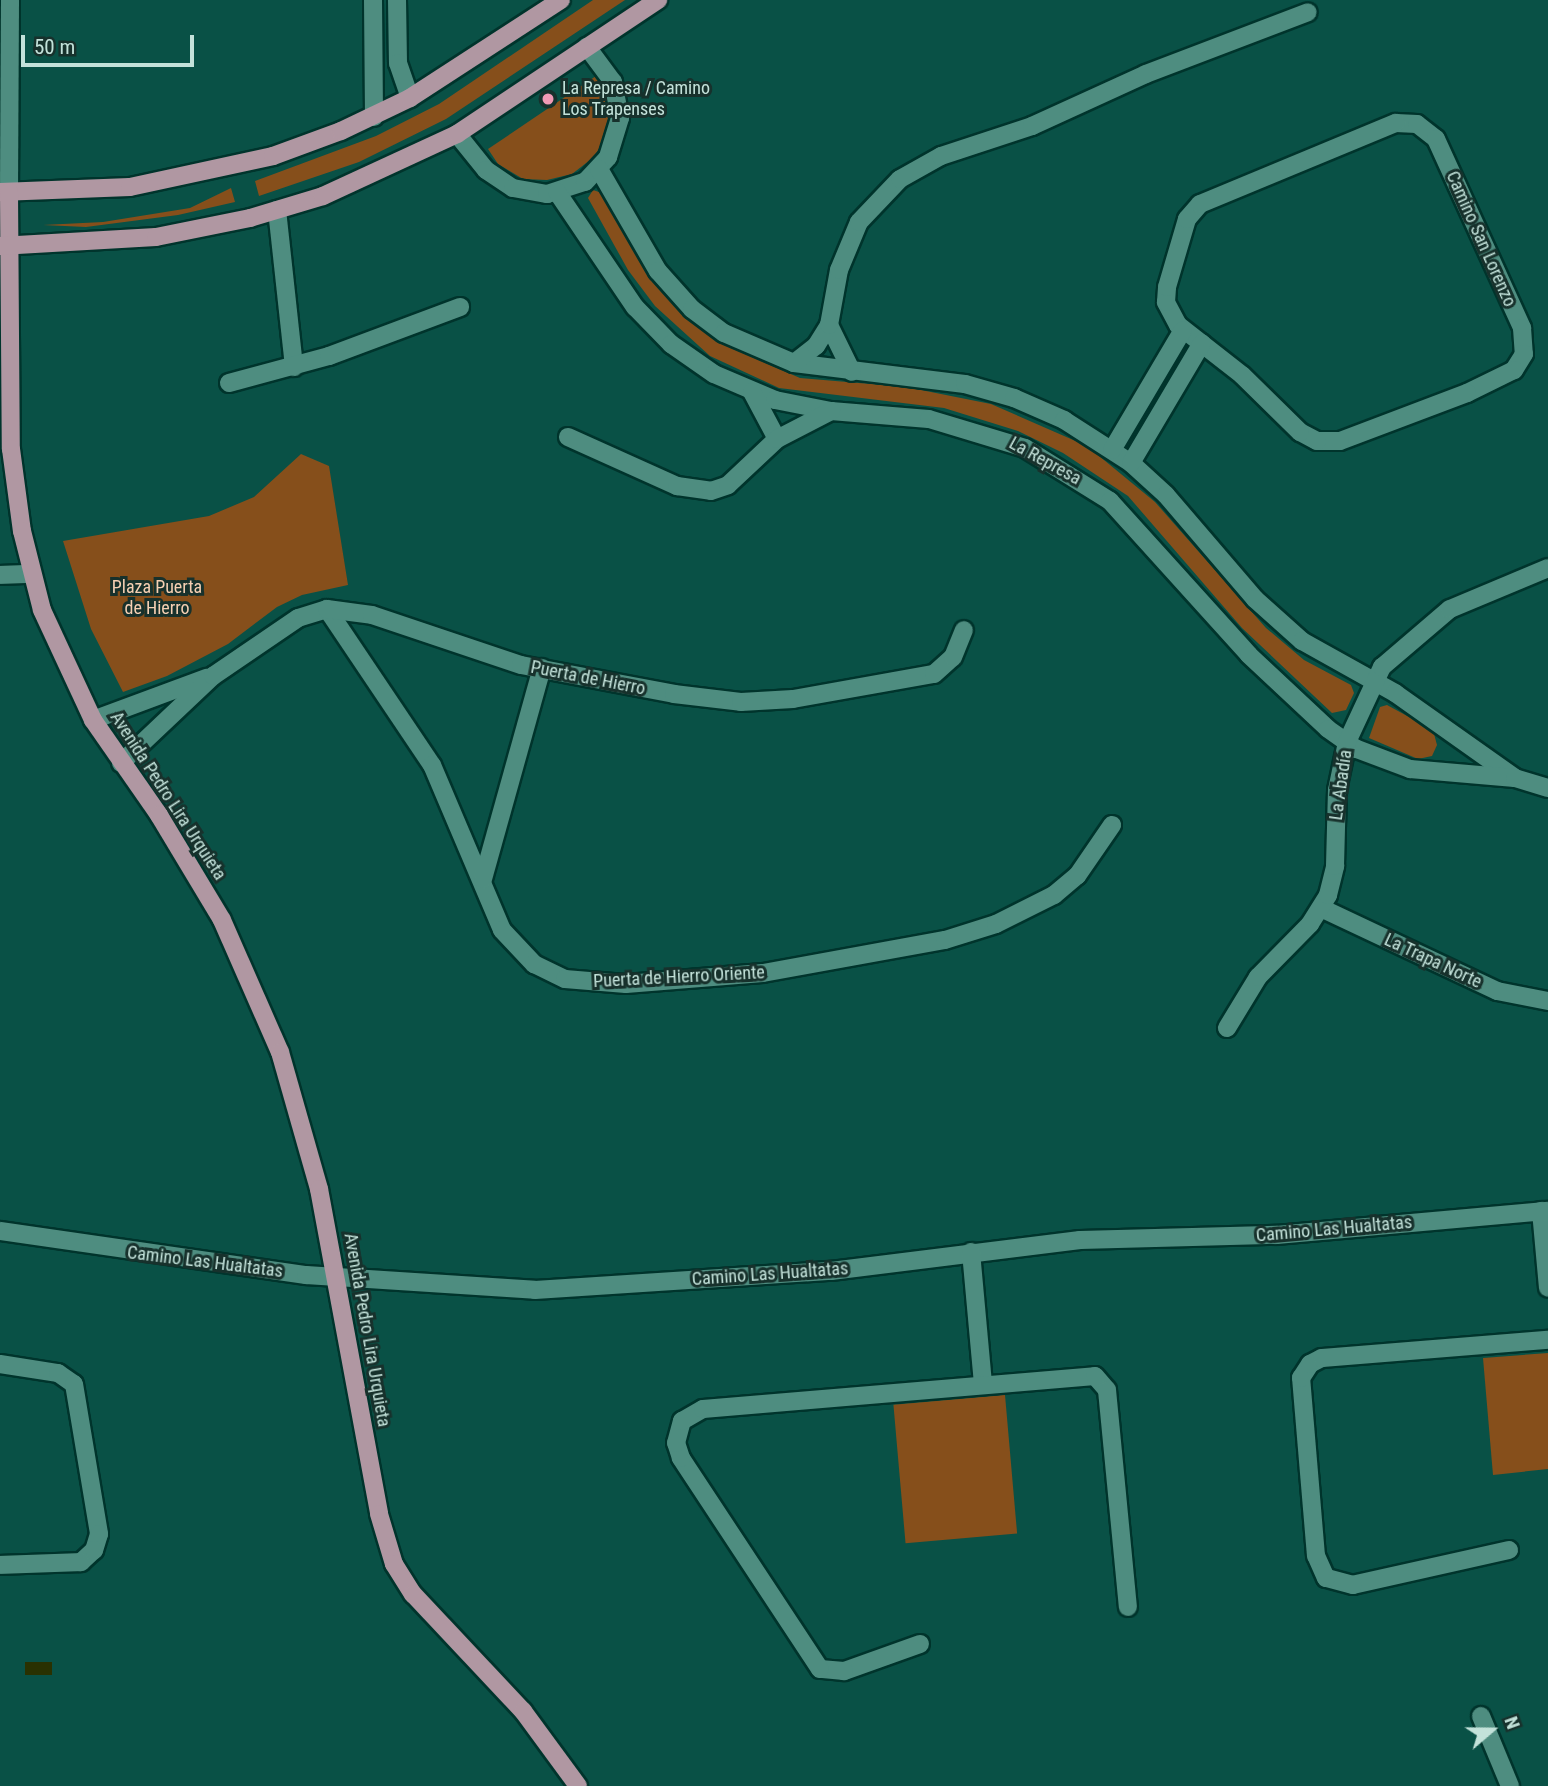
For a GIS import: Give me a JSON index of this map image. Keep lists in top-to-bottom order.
{
  "streets": {
    "main road": ["Avenida Pedro Lira Urquieta"],
    "street": [
      "Camino San Lorenzo",
      "La Represa",
      "Puerta de Hierro",
      "La Abadía",
      "La Trapa Norte",
      "Puerta de Hierro Oriente",
      "Camino Las Hualtatas"
    ]
  },
  "crossings": [
    ["La Represa", "La Abadía"],
    ["Puerta de Hierro", "Avenida Pedro Lira Urquieta"],
    ["Puerta de Hierro", "Puerta de Hierro Oriente"],
    ["La Abadía", "La Trapa Norte"],
    ["Avenida Pedro Lira Urquieta", "Camino Las Hualtatas"]
  ],
  "parks": ["Plaza Puerta de Hierro"],
  "places": ["La Represa / Camino Los Trapenses"],
  "scale_bar": "50 m",
  "north": "right"
}
